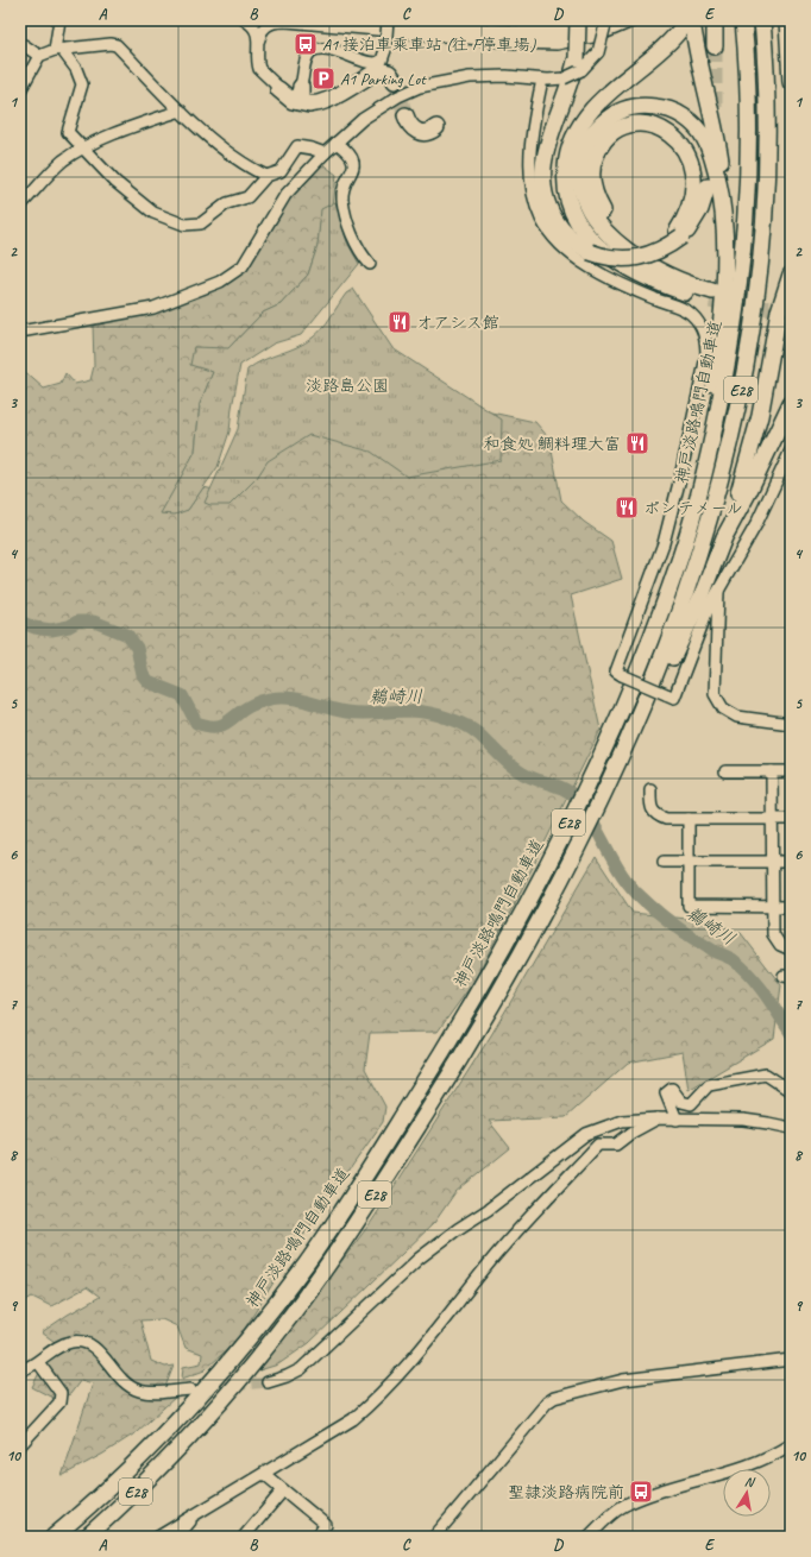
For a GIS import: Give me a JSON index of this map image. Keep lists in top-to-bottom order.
{
  "streets": {
    "highway": ["E28", "神戸淡路鳴門自動車道"]
  },
  "water": ["鵜崎川"],
  "parks": ["淡路島公園"],
  "places": {
    "bus stop": ["A1 接泊車乘車站 (往 F停車場)", "聖隷淡路病院前"],
    "parking": ["A1 Parking Lot"],
    "restaurant": ["オアシス館", "和食処 鯛料理大富", "ポンテメール"]
  },
  "north": "top",
  "grid": {
    "columns": [
      "A",
      "B",
      "C",
      "D",
      "E"
    ],
    "rows": [
      "1",
      "2",
      "3",
      "4",
      "5",
      "6",
      "7",
      "8",
      "9",
      "10"
    ]
  }
}
